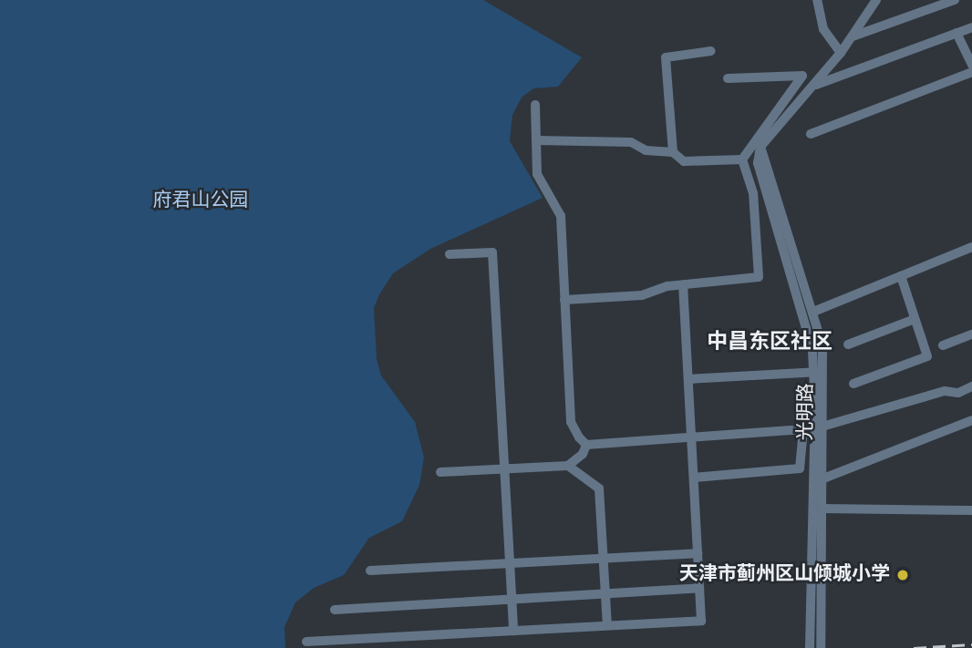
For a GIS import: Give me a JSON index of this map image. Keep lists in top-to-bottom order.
{
  "streets": {
    "street": ["光明路"]
  },
  "districts": ["中昌东区社区"],
  "parks": ["府君山公园"],
  "places": ["天津市蓟州区山倾城小学"]
}
